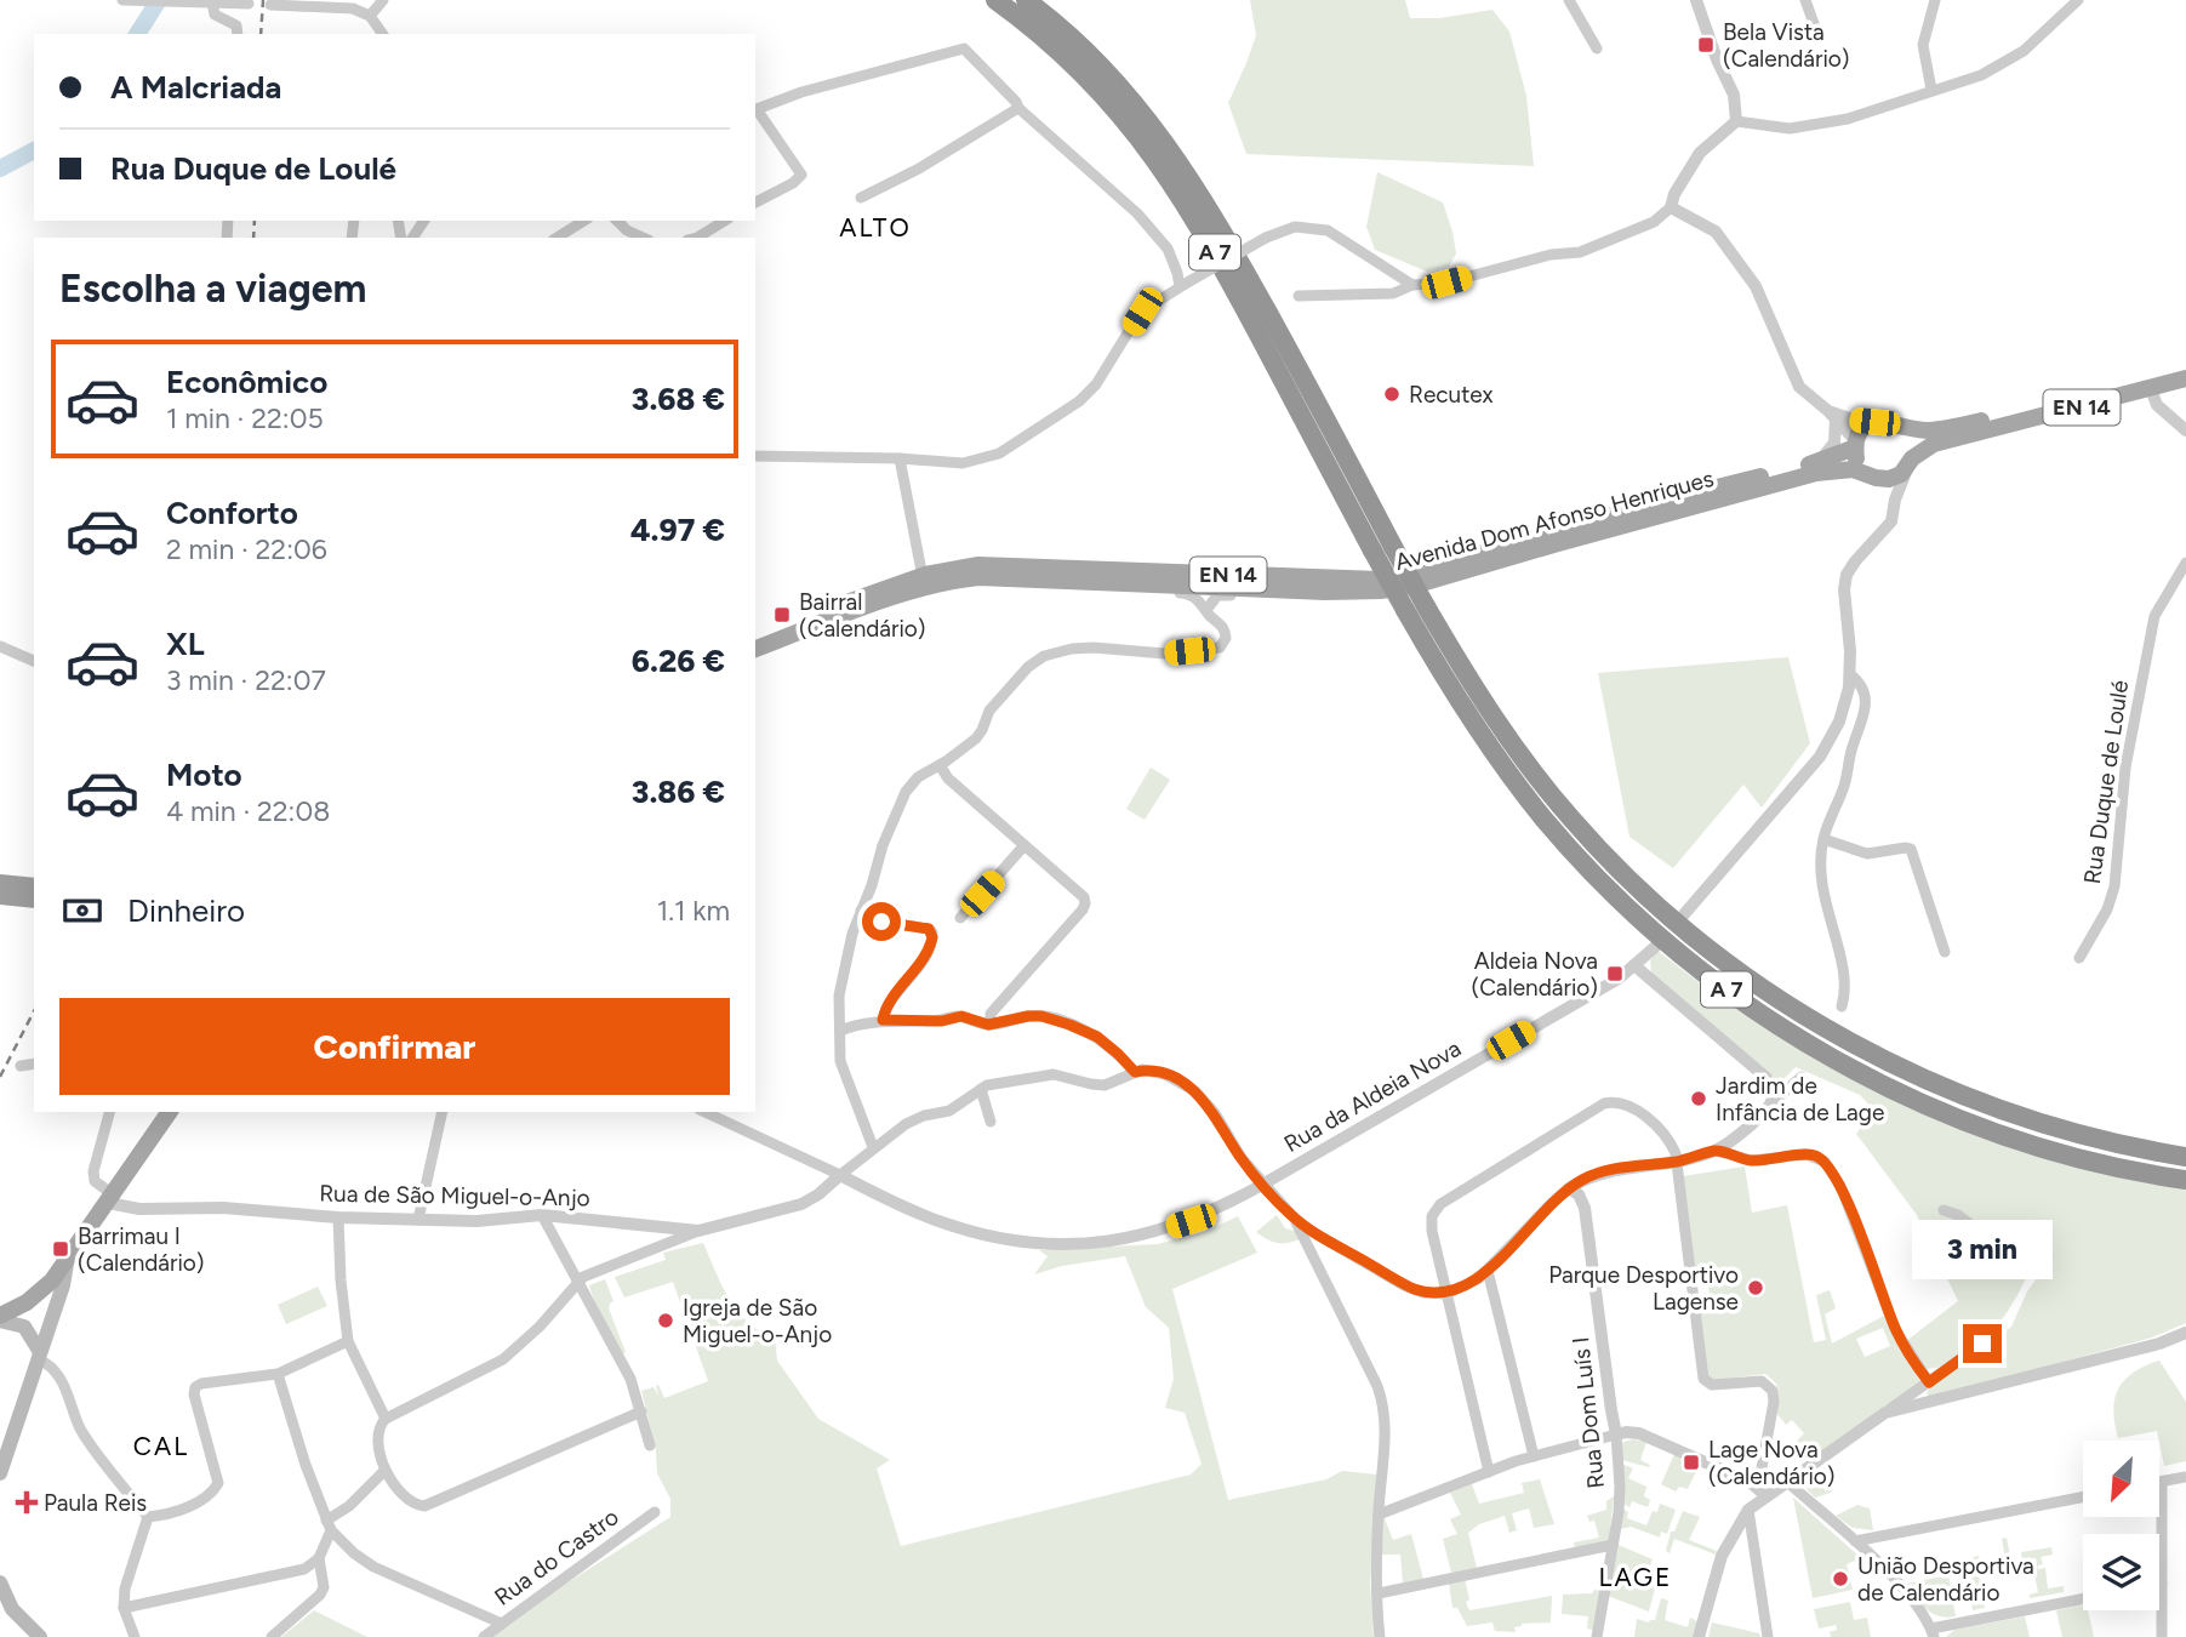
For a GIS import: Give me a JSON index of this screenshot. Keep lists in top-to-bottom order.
{
  "streets": {
    "highway": ["A 7"],
    "main road": ["EN 14", "Avenida Dom Afonso Henriques"],
    "street": [
      "Rua Duque de Loulé",
      "Rua da Aldeia Nova",
      "Rua de São Miguel-o-Anjo",
      "Rua Dom Luís I",
      "Rua do Castro"
    ]
  },
  "crossings": [
    ["EN 14", "Avenida Dom Afonso Henriques"],
    ["Rua da Aldeia Nova", "Rua de São Miguel-o-Anjo"]
  ],
  "districts": ["ALTO", "CAL", "LAGE"],
  "places": {
    "transit": [
      "Bela Vista (Calendário)",
      "Bairral (Calendário)",
      "Aldeia Nova (Calendário)",
      "Barrimau I (Calendário)",
      "Lage Nova (Calendário)"
    ],
    "other": [
      "Recutex",
      "Jardim de Infância de Lage",
      "Parque Desportivo Lagense",
      "Igreja de São Miguel-o-Anjo",
      "União Desportiva de Calendário"
    ],
    "health": ["Paula Reis"]
  },
  "north": "bottom left",
  "page": {
    "banner": ["A Malcriada", "Rua Duque de Loulé"],
    "heading": "Escolha a viagem",
    "list": [
      {
        "name": "Econômico",
        "note": "1 min · 22:05",
        "value": "3.68 €"
      },
      {
        "name": "Conforto",
        "note": "2 min · 22:06",
        "value": "4.97 €"
      },
      {
        "name": "XL",
        "note": "3 min · 22:07",
        "value": "6.26 €"
      },
      {
        "name": "Moto",
        "note": "4 min · 22:08",
        "value": "3.86 €"
      }
    ],
    "pay": ["Dinheiro", "1.1 km"],
    "buttons": "Confirmar",
    "bubble": "3 min"
  }
}
